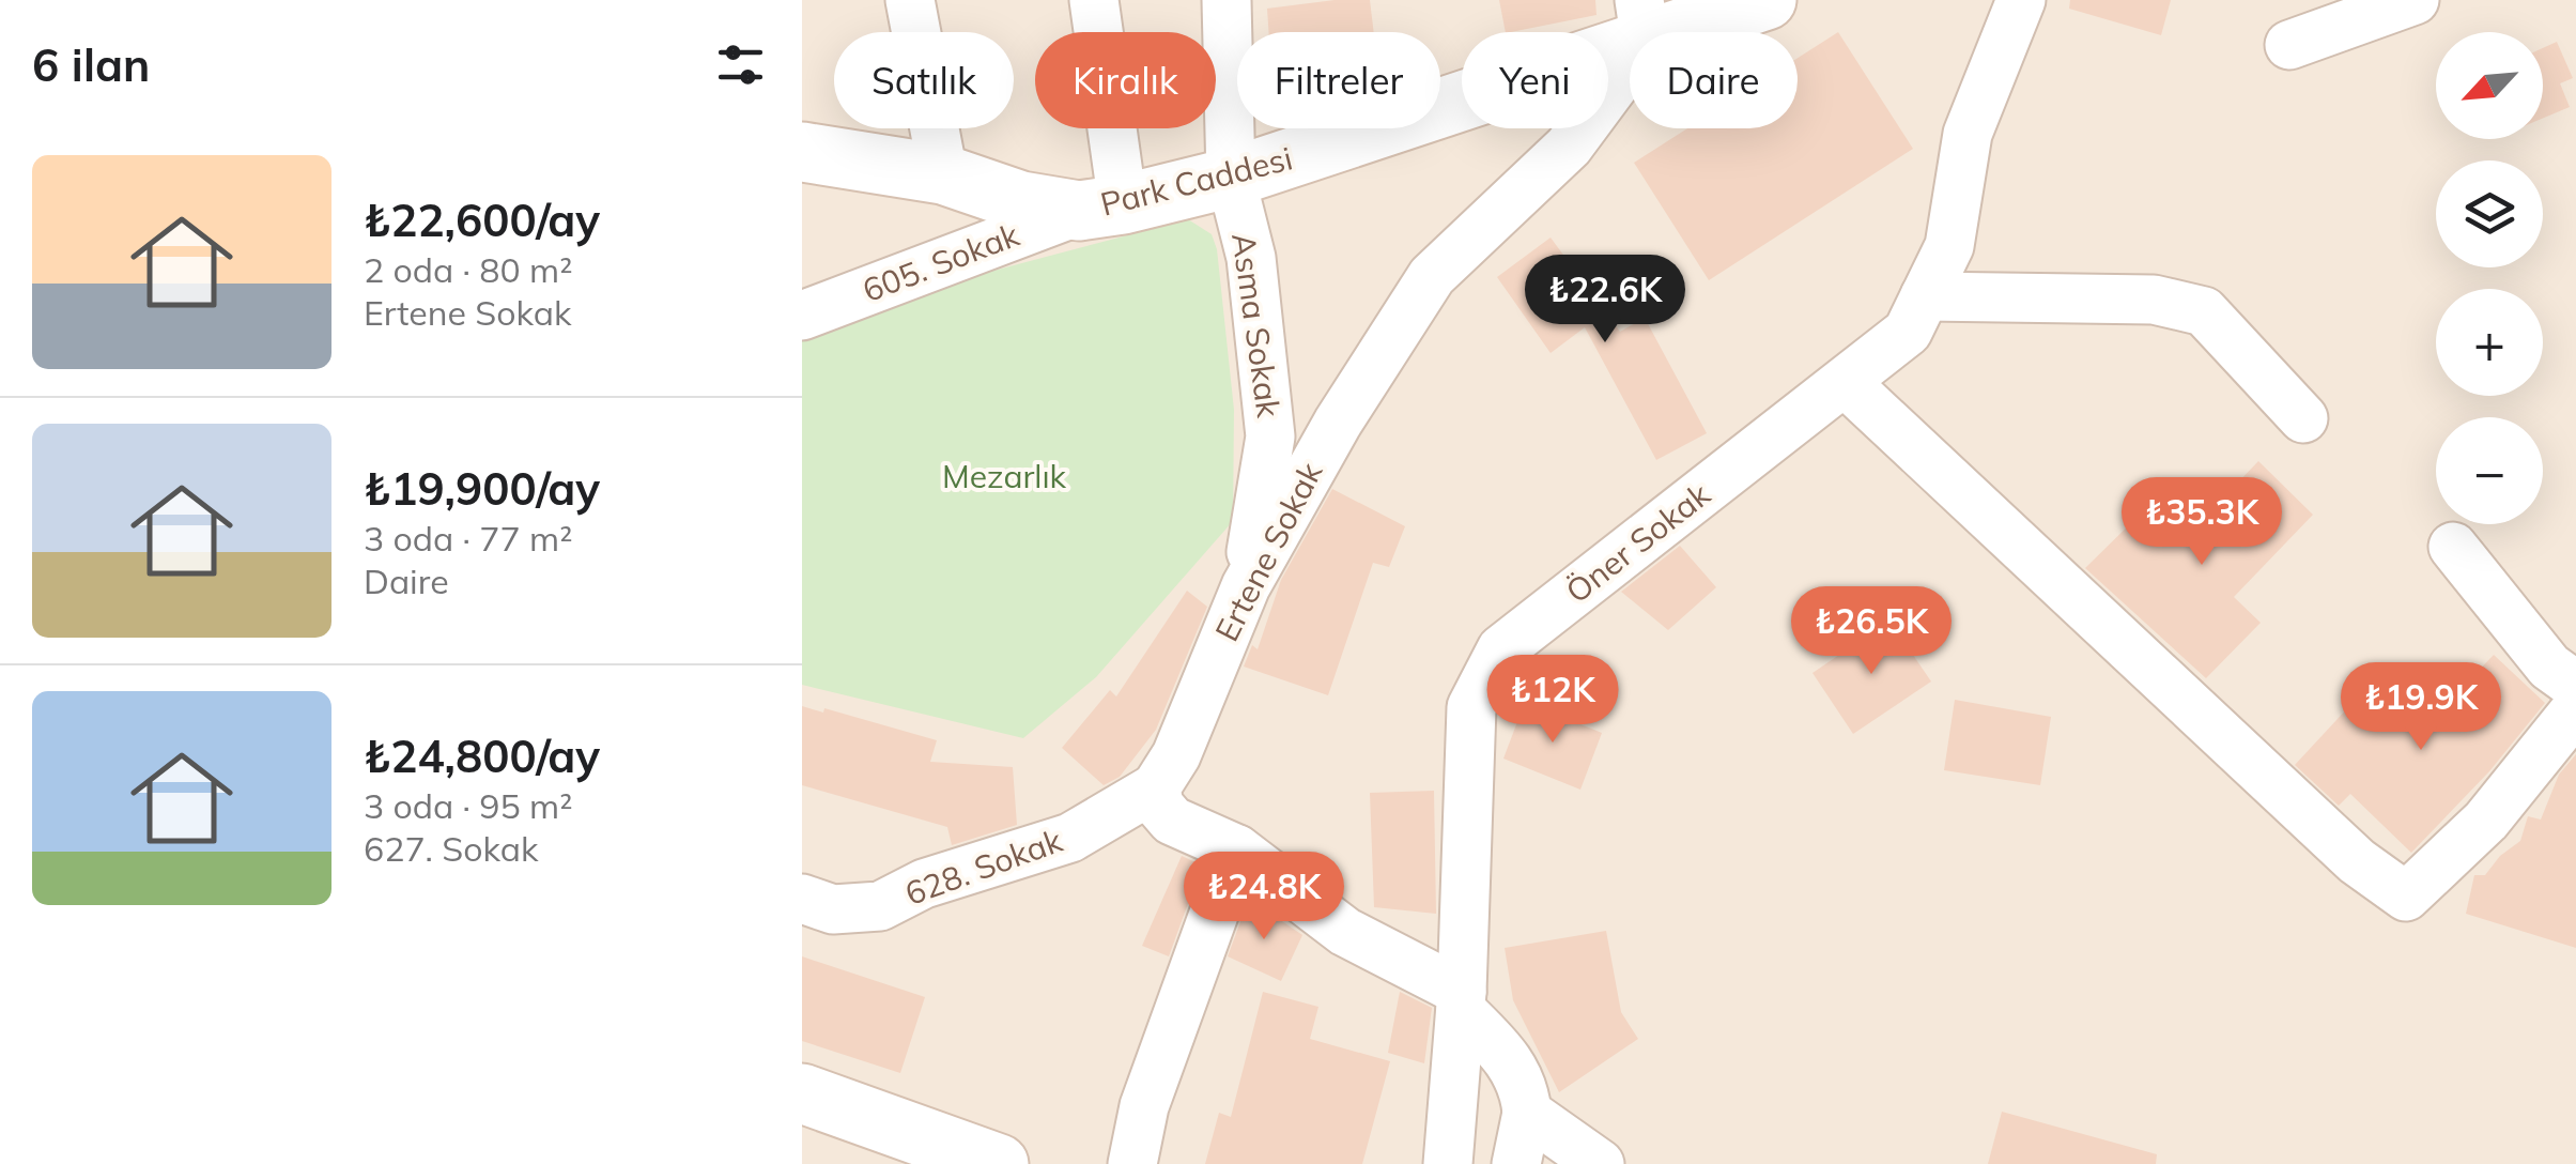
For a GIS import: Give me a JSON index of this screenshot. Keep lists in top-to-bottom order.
{
  "streets": {
    "street": [
      "Park Caddesi",
      "605. Sokak",
      "Asma Sokak",
      "Öner Sokak",
      "Ertene Sokak",
      "628. Sokak"
    ]
  },
  "crossings": [
    ["Park Caddesi", "605. Sokak"],
    ["Park Caddesi", "Asma Sokak"],
    ["Park Caddesi", "Ertene Sokak"],
    ["Asma Sokak", "Ertene Sokak"],
    ["Ertene Sokak", "628. Sokak"]
  ],
  "parks": ["Mezarlık"],
  "north": "bottom left",
  "page": {
    "heading": "6 ilan",
    "map_buttons": ["+", "−"],
    "chip": [
      "Satılık",
      "Kiralık",
      "Filtreler",
      "Yeni",
      "Daire"
    ],
    "list": [
      {
        "name": "₺22,600/ay",
        "note": "2 oda · 80 m² · Ertene Sokak"
      },
      {
        "name": "₺19,900/ay",
        "note": "3 oda · 77 m² · Daire"
      },
      {
        "name": "₺24,800/ay",
        "note": "3 oda · 95 m² · 627. Sokak"
      }
    ],
    "price": [
      "₺22.6K",
      "₺35.3K",
      "₺26.5K",
      "₺12K",
      "₺19.9K",
      "₺24.8K"
    ]
  }
}
